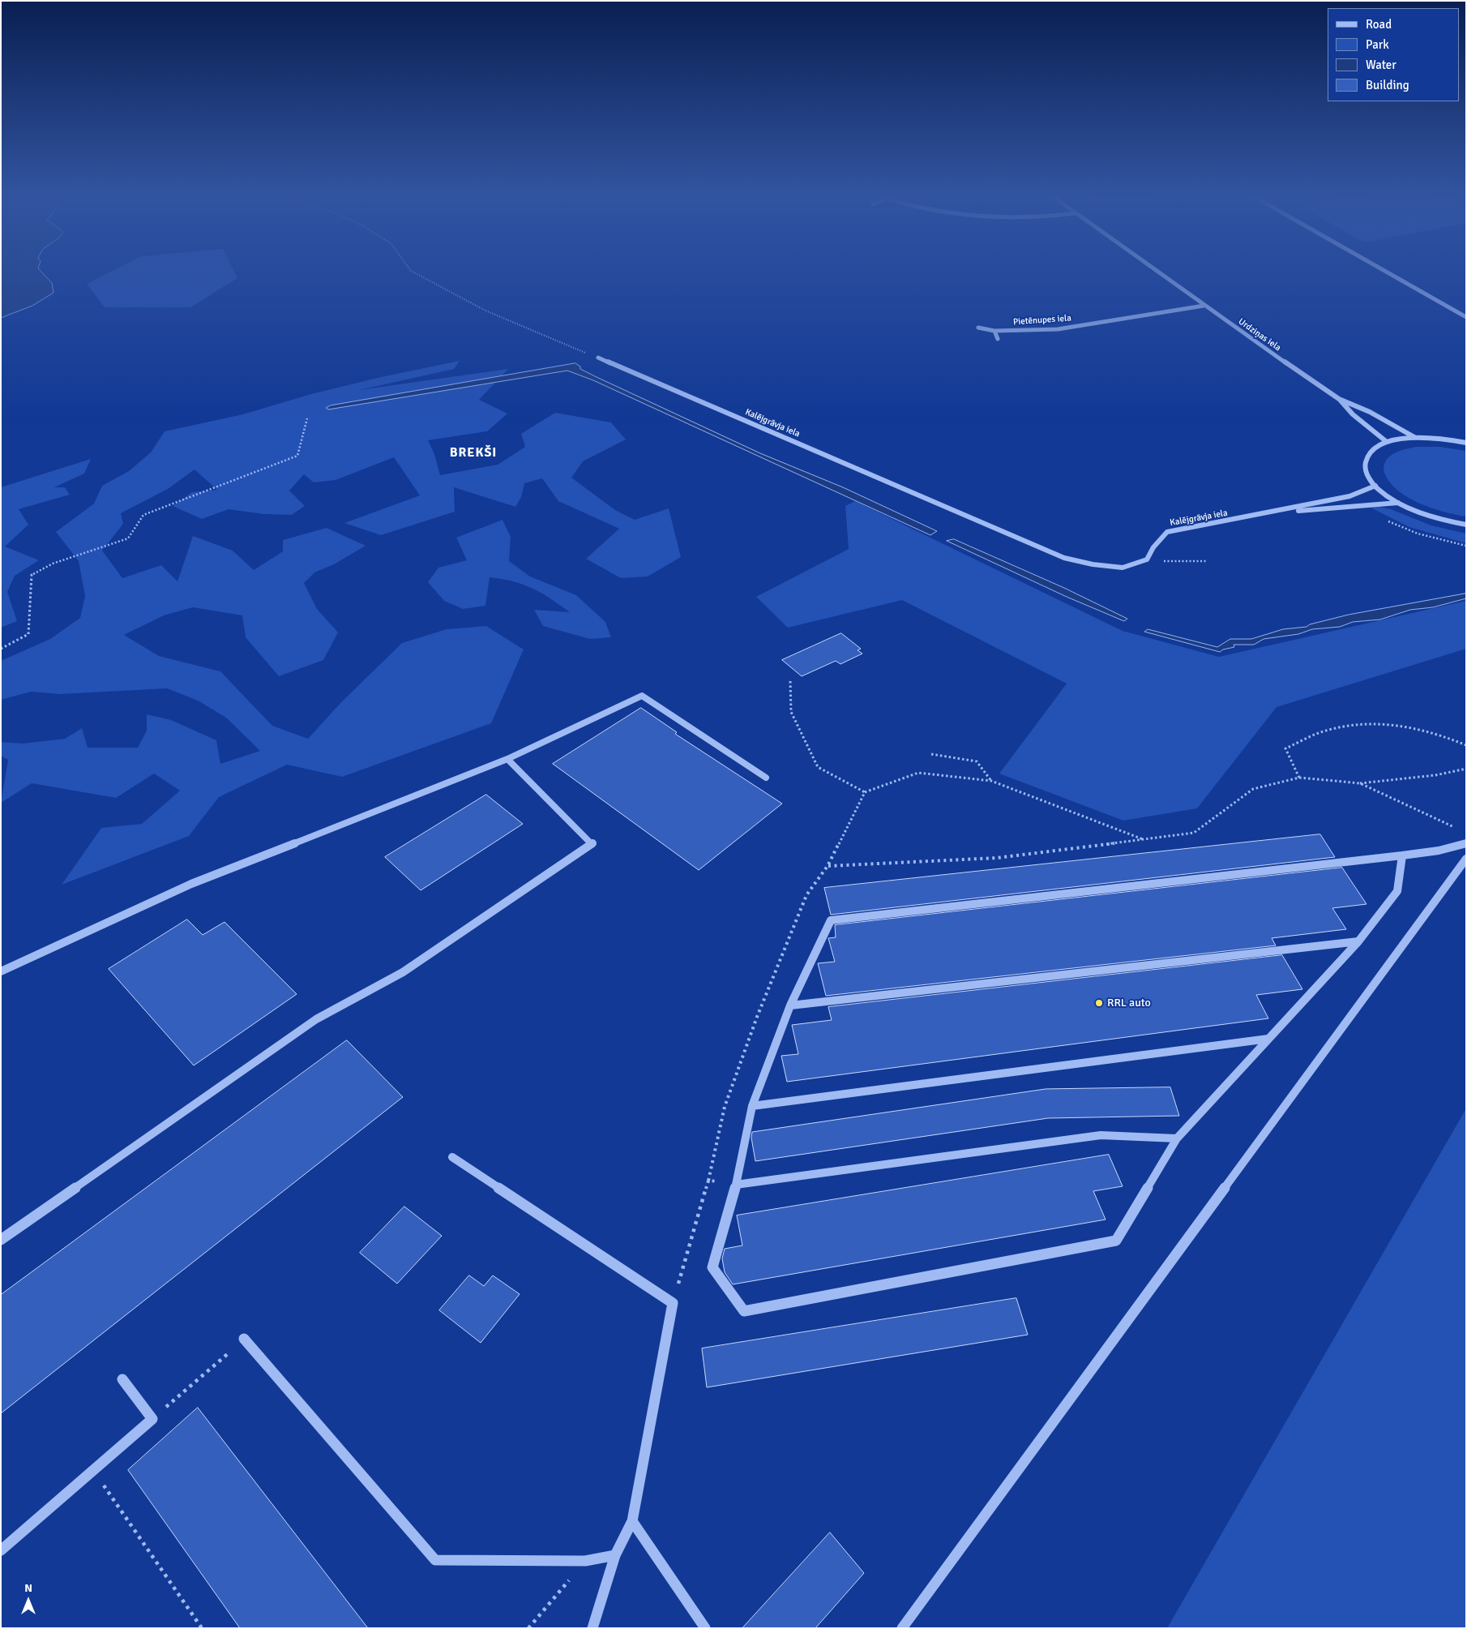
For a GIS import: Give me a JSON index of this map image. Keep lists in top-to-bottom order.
{
  "streets": {
    "street": ["Pietēnupes iela", "Urdziņas iela", "Kalējgrāvja iela"]
  },
  "crossings": [
    ["Pietēnupes iela", "Urdziņas iela"]
  ],
  "districts": ["BREKŠI"],
  "places": ["RRL auto"],
  "legend": [
    "Road",
    "Park",
    "Water",
    "Building"
  ],
  "north": "top"
}
